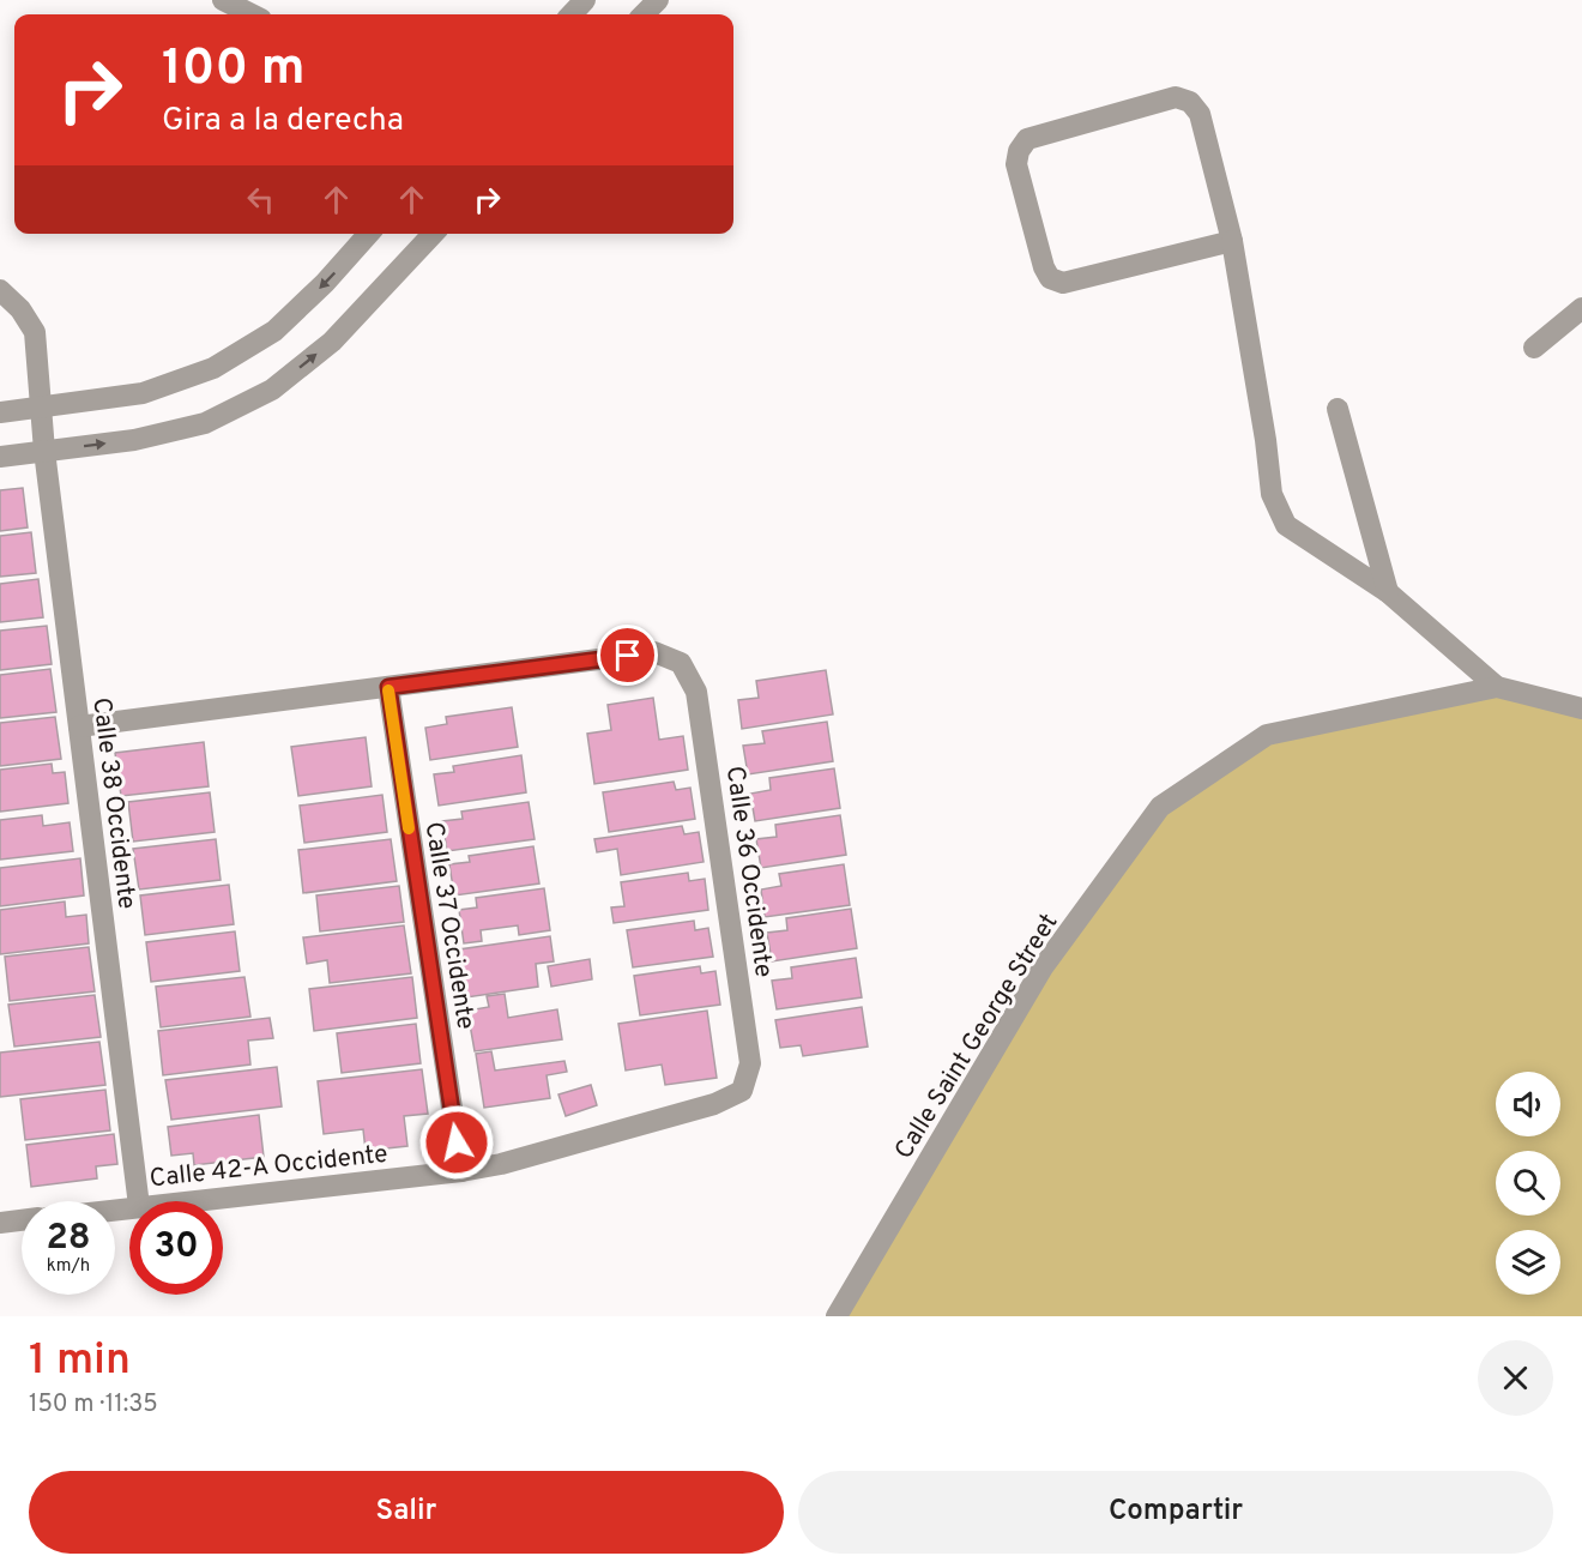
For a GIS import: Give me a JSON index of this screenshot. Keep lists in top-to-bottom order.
{
  "streets": {
    "street": [
      "Calle 38 Occidente",
      "Calle 36 Occidente",
      "Calle 37 Occidente",
      "Calle Saint George Street",
      "Calle 42-A Occidente"
    ]
  },
  "crossings": [
    ["Calle 36 Occidente", "Calle 37 Occidente"],
    ["Calle 36 Occidente", "Calle 42-A Occidente"],
    ["Calle 37 Occidente", "Calle 42-A Occidente"]
  ],
  "page": {
    "turn": ["100 m", "Gira a la derecha"],
    "speed": "28 km/h",
    "limit": "30",
    "heading": ["1 min", "150 m · 11:35"],
    "buttons": ["Salir", "Compartir"]
  }
}
